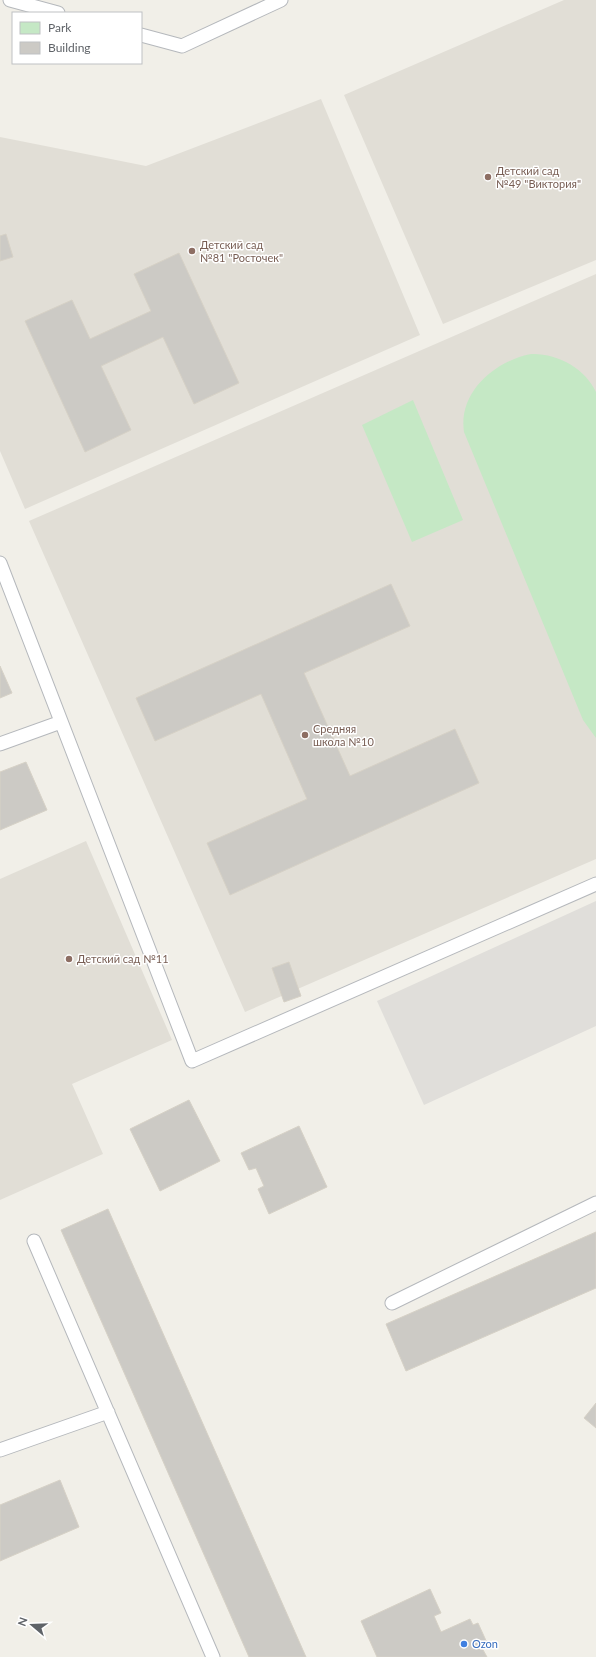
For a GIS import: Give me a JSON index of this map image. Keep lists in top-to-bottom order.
{
  "places": [
    "Детский сад №49 \"Виктория\"",
    "Детский сад №81 \"Росточек\"",
    "Средняя школа №10",
    "Детский сад №11",
    "Ozon"
  ],
  "legend": ["Park", "Building"],
  "north": "left"
}
